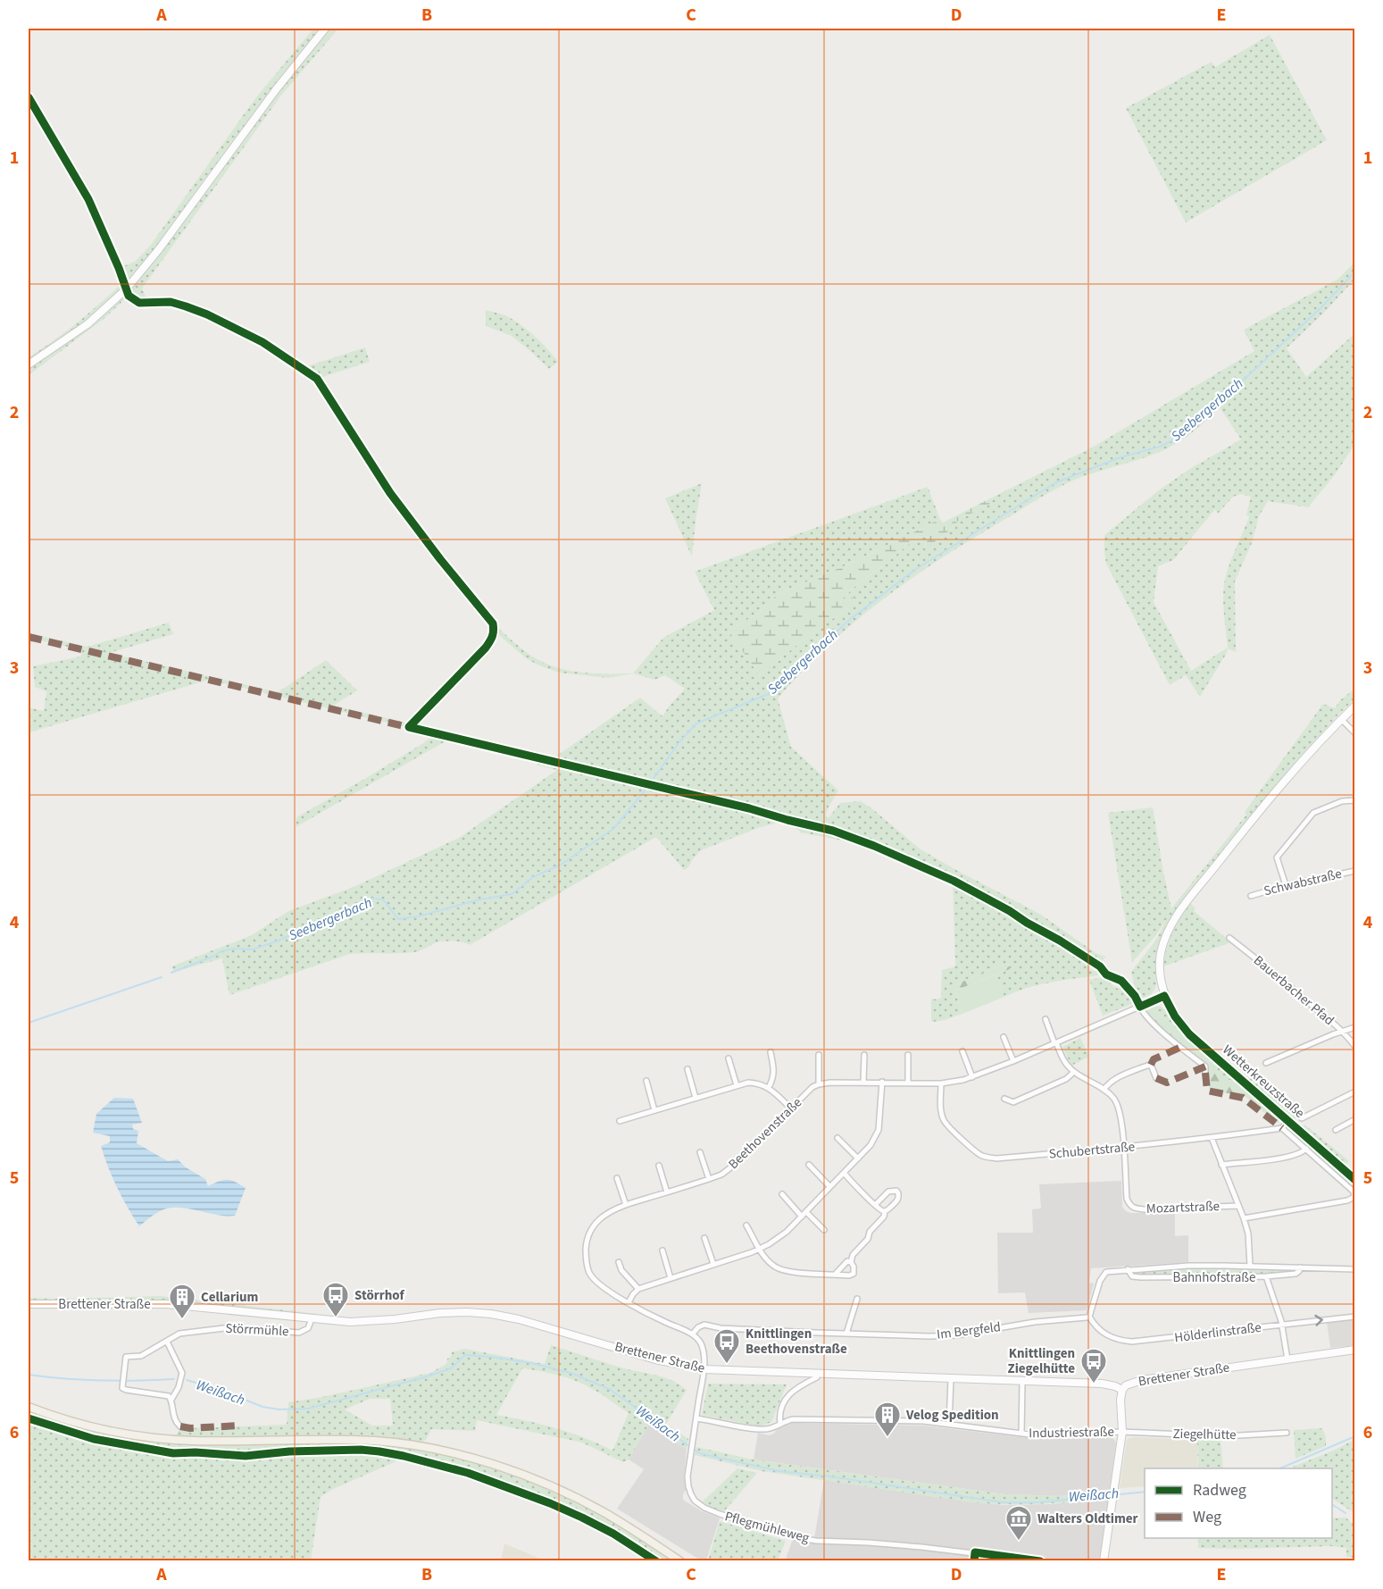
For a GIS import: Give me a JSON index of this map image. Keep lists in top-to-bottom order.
{
  "streets": {
    "street": [
      "Schwabstraße",
      "Bauerbacher Pfad",
      "Wetterkreuzstraße",
      "Beethovenstraße",
      "Schubertstraße",
      "Mozartstraße",
      "Bahnhofstraße",
      "Brettener Straße",
      "Störrmühle",
      "Im Bergfeld",
      "Hölderlinstraße",
      "Industriestraße",
      "Ziegelhütte",
      "Pflegmühleweg"
    ]
  },
  "crossings": [
    ["Beethovenstraße", "Im Bergfeld"],
    ["Schubertstraße", "Mozartstraße"],
    ["Bahnhofstraße", "Im Bergfeld"],
    ["Bahnhofstraße", "Hölderlinstraße"],
    ["Brettener Straße", "Störrmühle"],
    ["Brettener Straße", "Industriestraße"],
    ["Brettener Straße", "Pflegmühleweg"],
    ["Im Bergfeld", "Hölderlinstraße"],
    ["Industriestraße", "Ziegelhütte"],
    ["Industriestraße", "Pflegmühleweg"]
  ],
  "water": ["Seebergerbach", "Weißach"],
  "places": {
    "bus stop": ["Störrhof", "Knittlingen Beethovenstraße", "Knittlingen Ziegelhütte"],
    "building": ["Cellarium", "Velog Spedition"],
    "museum": ["Walters Oldtimer"]
  },
  "legend": ["Radweg", "Weg"],
  "grid": {
    "columns": [
      "A",
      "B",
      "C",
      "D",
      "E"
    ],
    "rows": [
      "1",
      "2",
      "3",
      "4",
      "5",
      "6"
    ]
  }
}
